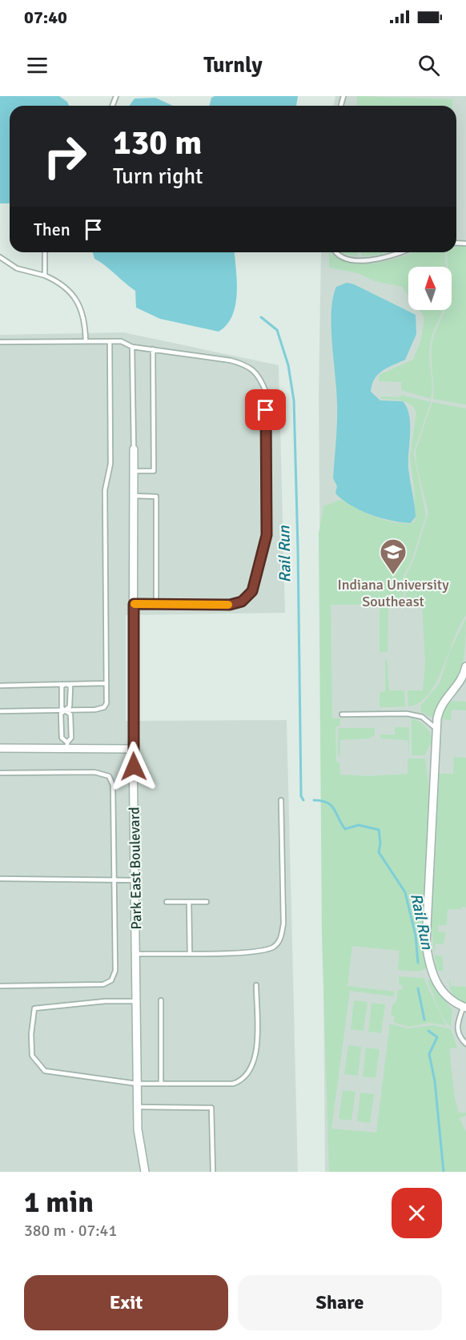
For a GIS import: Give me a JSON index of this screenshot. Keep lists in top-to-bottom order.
{
  "streets": {
    "street": ["Park East Boulevard"]
  },
  "water": ["Rail Run"],
  "places": {
    "school or university": ["Indiana University Southeast"]
  },
  "north": "top",
  "page": {
    "status": "07:40",
    "header": "Turnly",
    "turn": ["130 m", "Turn right"],
    "then": "Then",
    "heading": ["1 min", "380 m · 07:41"],
    "buttons": ["Exit", "Share"]
  }
}
